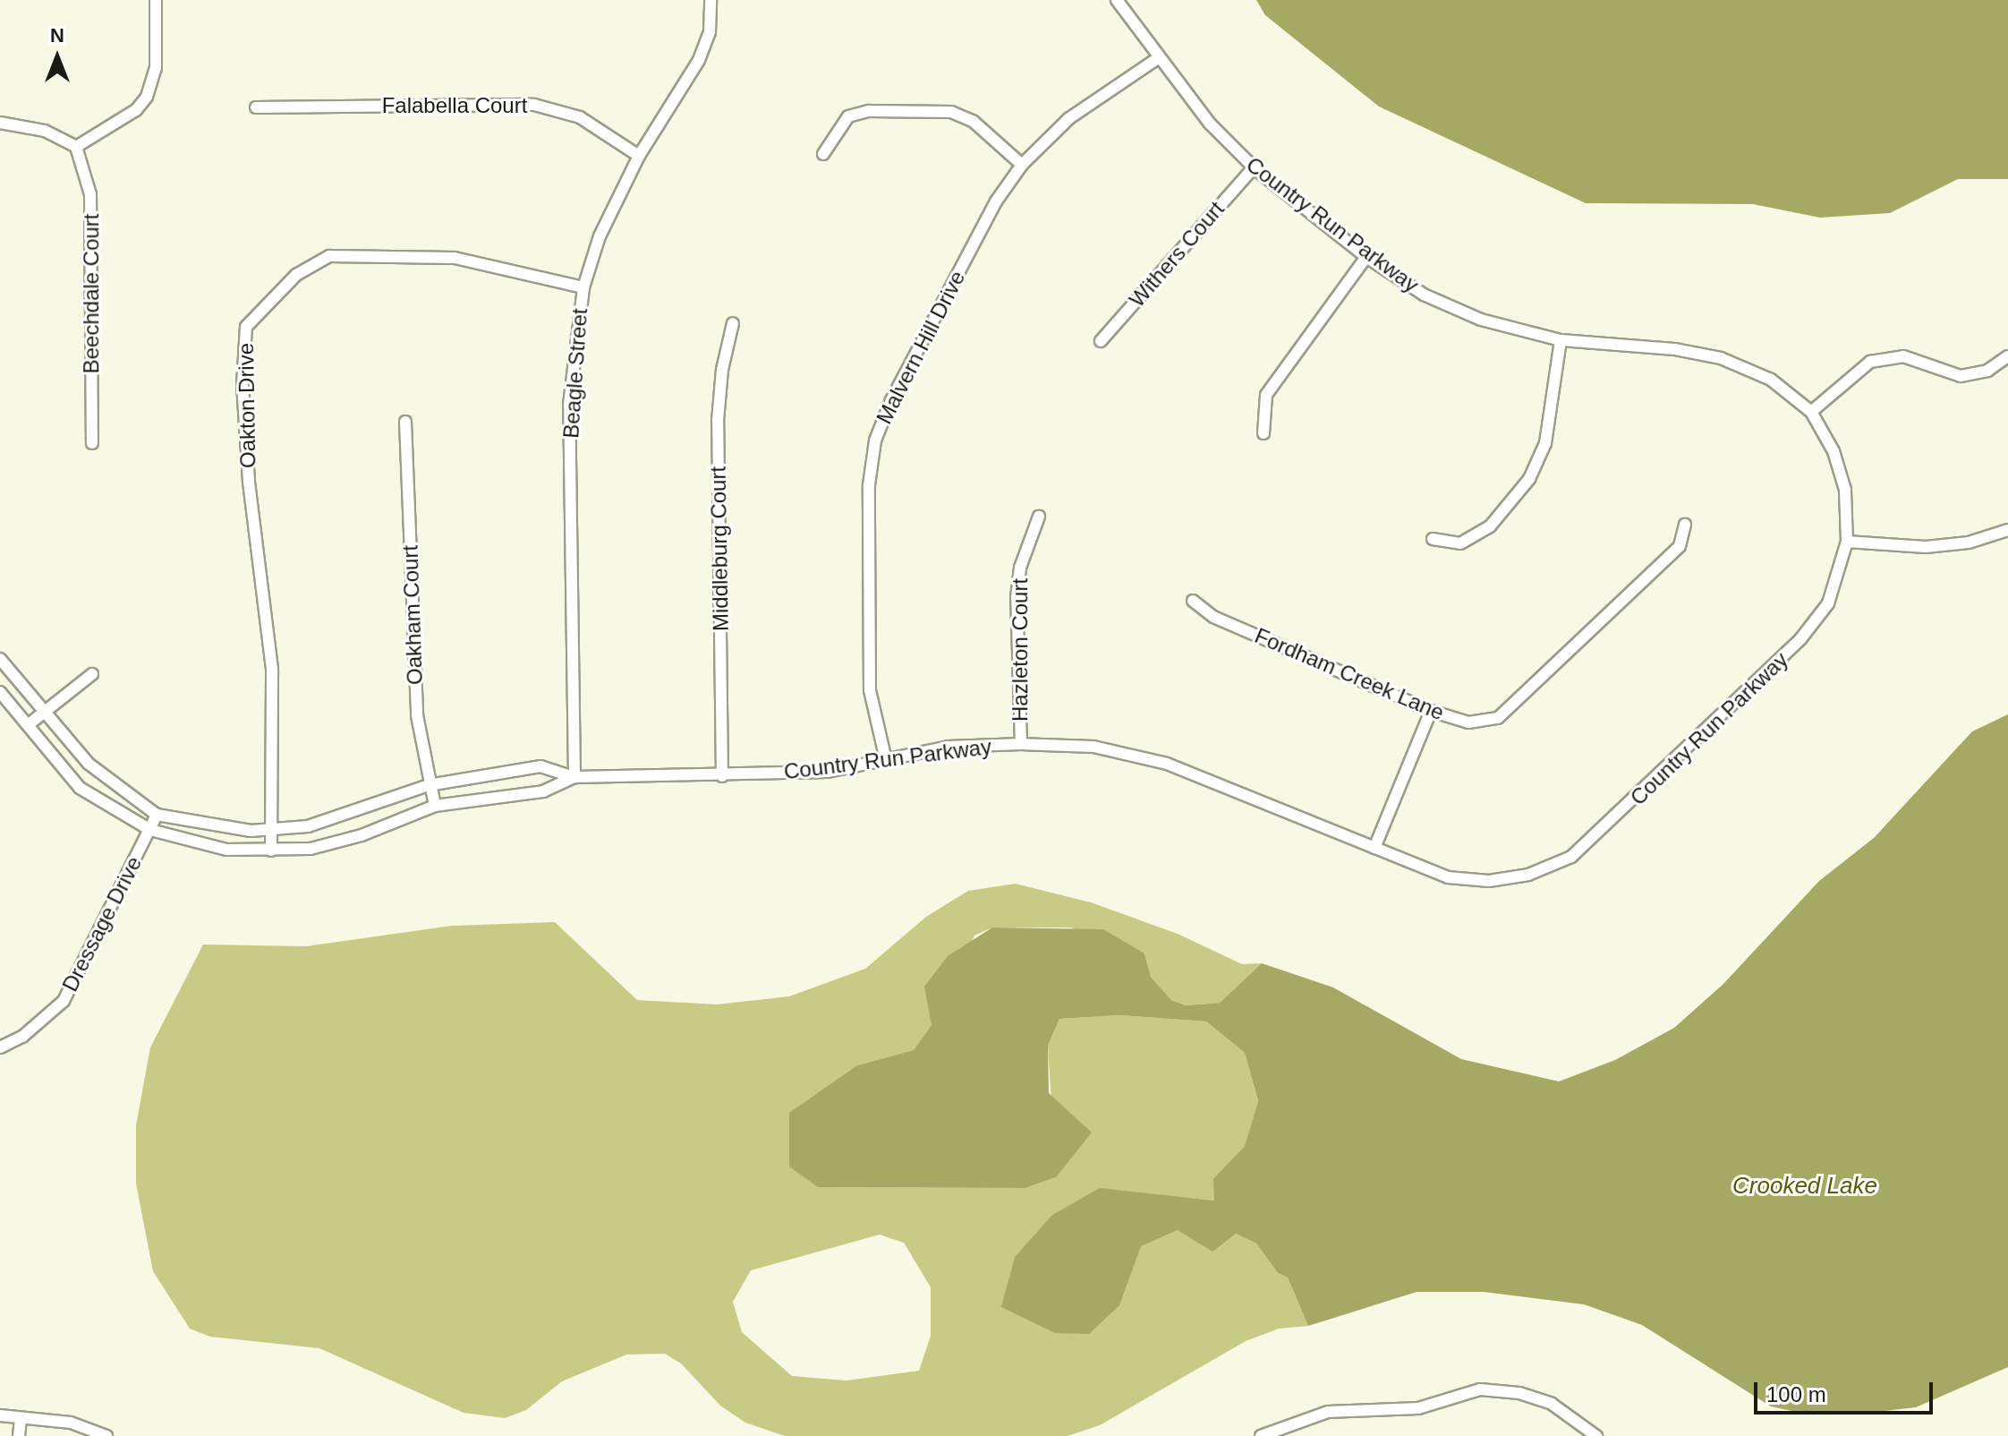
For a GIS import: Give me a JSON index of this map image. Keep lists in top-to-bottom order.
{
  "streets": {
    "street": [
      "Falabella Court",
      "Country Run Parkway",
      "Withers Court",
      "Beechdale Court",
      "Malvern Hill Drive",
      "Beagle Street",
      "Oakton Drive",
      "Middleburg Court",
      "Oakham Court",
      "Hazleton Court",
      "Fordham Creek Lane",
      "Dressage Drive"
    ]
  },
  "crossings": [
    ["Falabella Court", "Beagle Street"],
    ["Country Run Parkway", "Withers Court"],
    ["Country Run Parkway", "Malvern Hill Drive"],
    ["Country Run Parkway", "Beagle Street"],
    ["Country Run Parkway", "Oakton Drive"],
    ["Country Run Parkway", "Middleburg Court"],
    ["Country Run Parkway", "Oakham Court"],
    ["Country Run Parkway", "Hazleton Court"],
    ["Country Run Parkway", "Dressage Drive"],
    ["Beagle Street", "Oakton Drive"]
  ],
  "water": ["Crooked Lake"],
  "scale_bar": "100 m",
  "north": "top"
}
